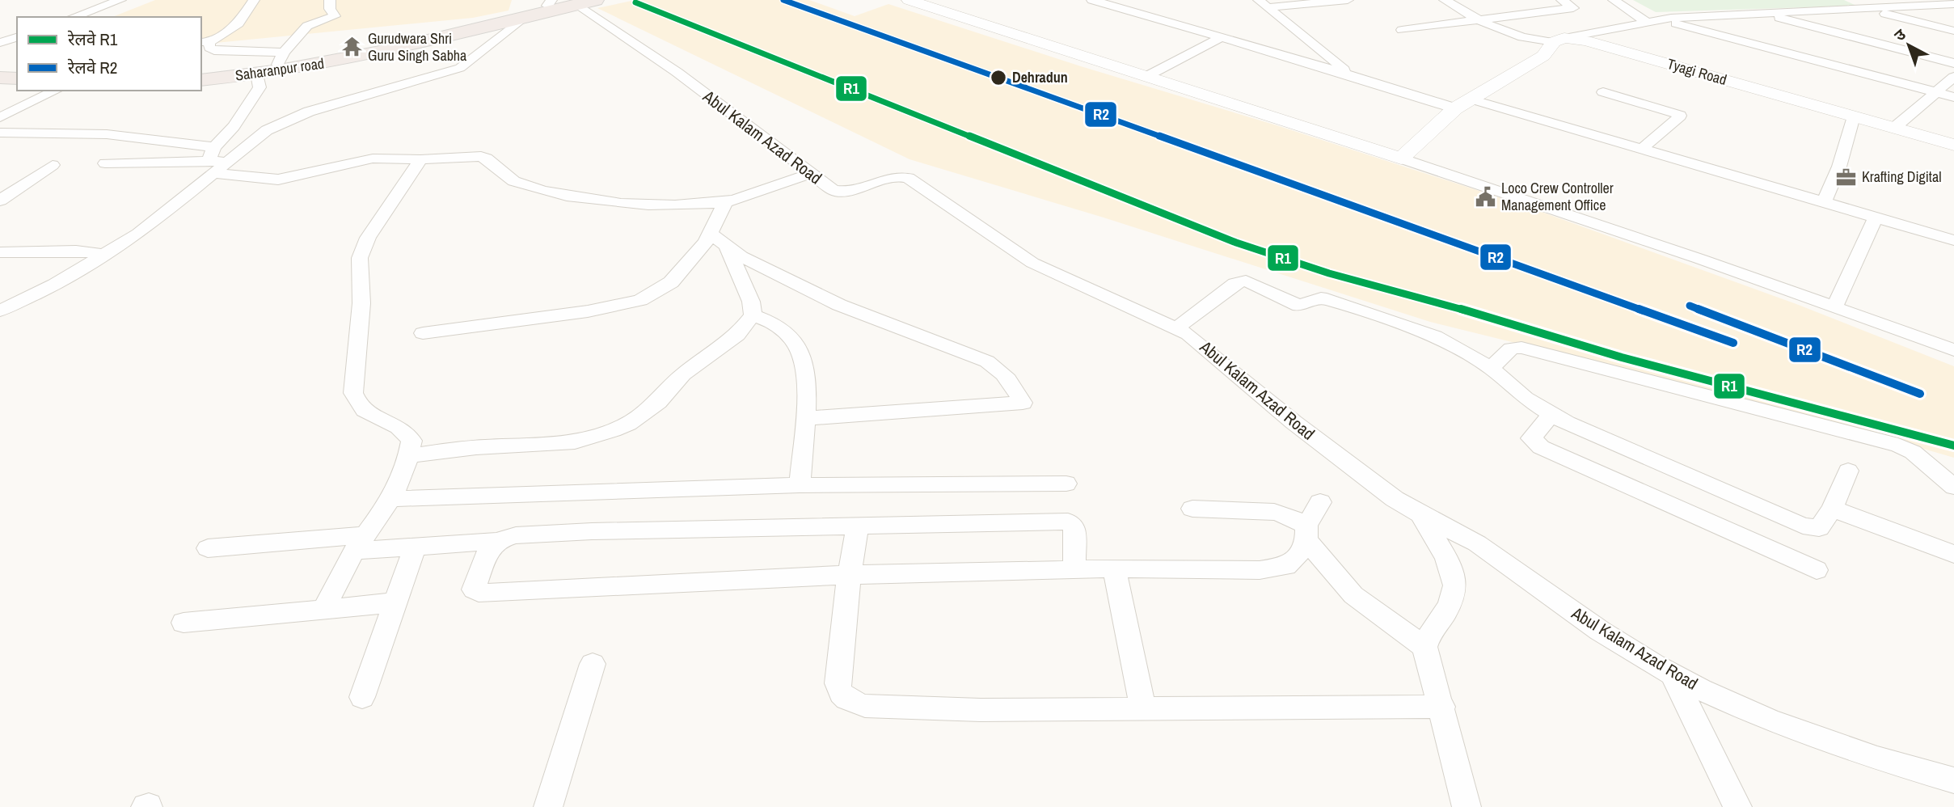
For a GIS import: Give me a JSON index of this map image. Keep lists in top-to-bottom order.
{
  "streets": {
    "main road": ["Saharanpur road"],
    "street": ["Tyagi Road", "Abul Kalam Azad Road"]
  },
  "places": {
    "temple": ["Gurudwara Shri Guru Singh Sabha"],
    "other": ["Dehradun"],
    "office": ["Krafting Digital"],
    "public building": ["Loco Crew Controller Management Office"]
  },
  "lines": ["rail line R2", "rail line R1"],
  "legend": ["रेलवे R1", "रेलवे R2"],
  "north": "top left"
}
